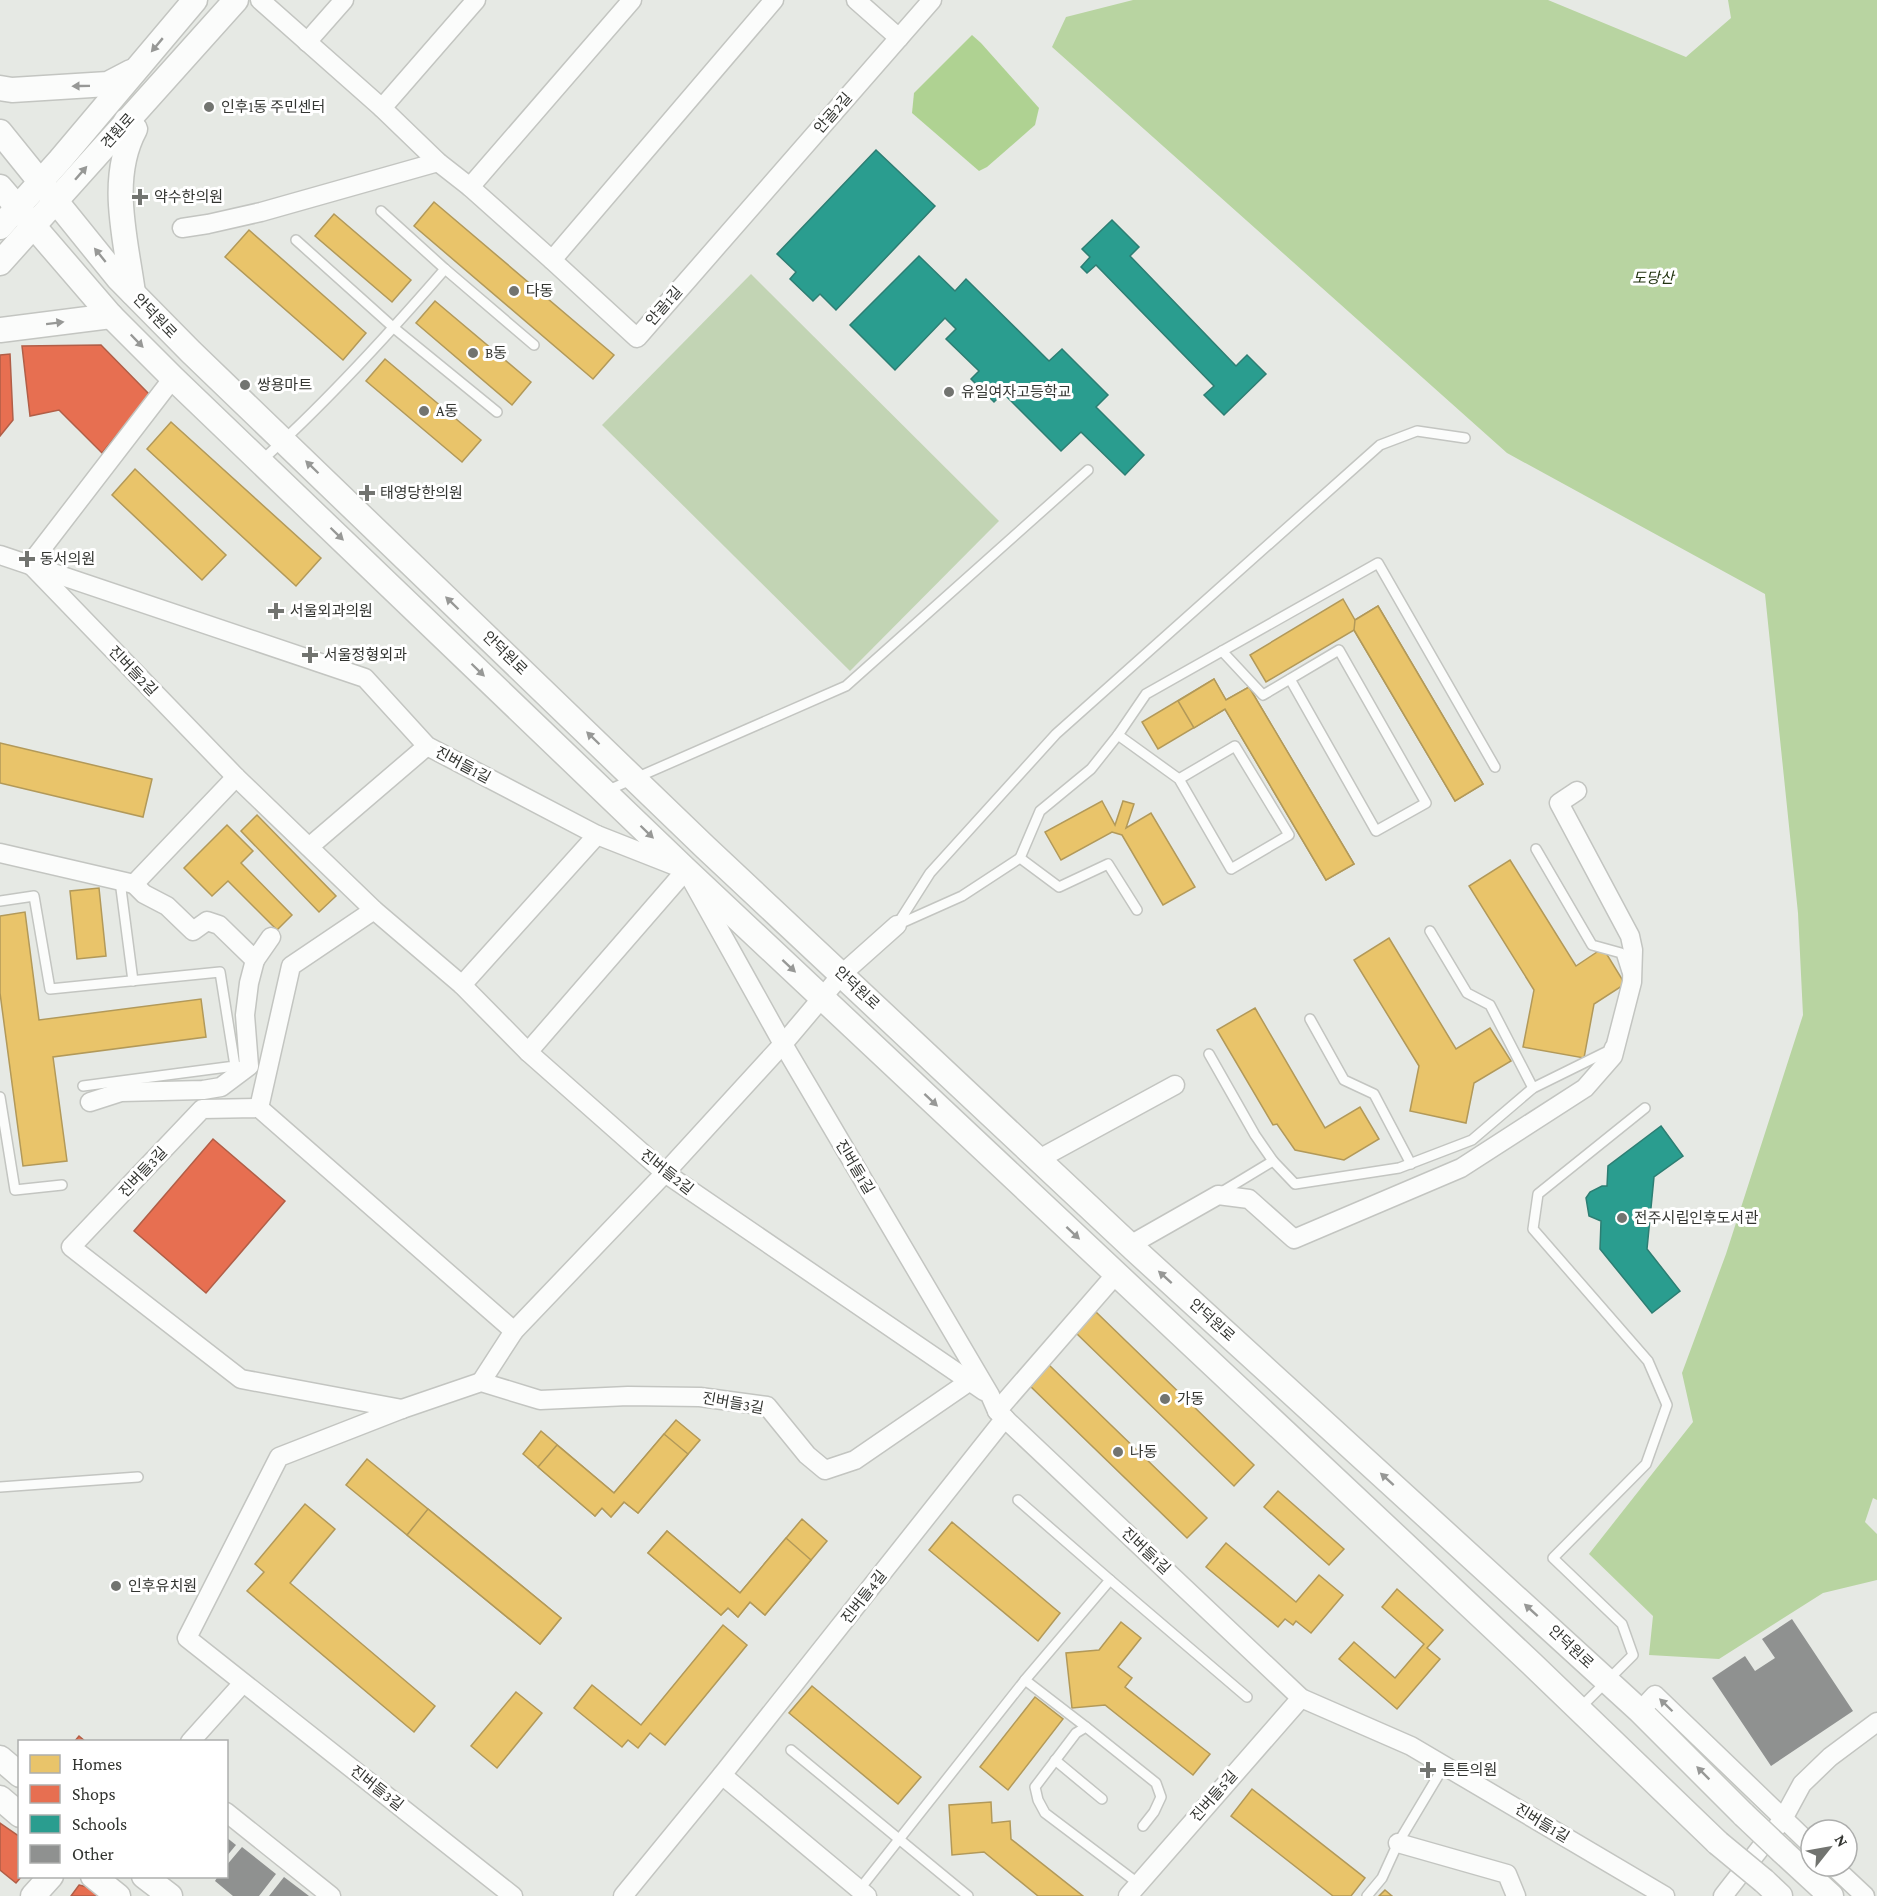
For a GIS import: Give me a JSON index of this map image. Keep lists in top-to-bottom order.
{
  "streets": {
    "street": [
      "안골2길",
      "견훤로",
      "안골1길",
      "안덕원로",
      "진버들2길",
      "진버들1길",
      "진버들3길",
      "진버들4길",
      "진버들5길"
    ]
  },
  "crossings": [
    ["안골2길", "안골1길"],
    ["견훤로", "안덕원로"],
    ["안덕원로", "진버들1길"],
    ["안덕원로", "진버들4길"],
    ["진버들2길", "진버들1길"],
    ["진버들2길", "진버들3길"],
    ["진버들2길", "진버들4길"],
    ["진버들1길", "진버들4길"],
    ["진버들1길", "진버들5길"]
  ],
  "parks": ["도당산"],
  "places": {
    "other": [
      "인후1동 주민센터",
      "다동",
      "B동",
      "쌍용마트",
      "유일여자고등학교",
      "A동",
      "전주시립인후도서관",
      "가동",
      "나동",
      "인후유치원"
    ],
    "health": [
      "약수한의원",
      "태영당한의원",
      "동서의원",
      "서울외과의원",
      "서울정형외과",
      "튼튼의원"
    ]
  },
  "legend": [
    "Homes",
    "Shops",
    "Schools",
    "Other"
  ],
  "north": "top right"
}
